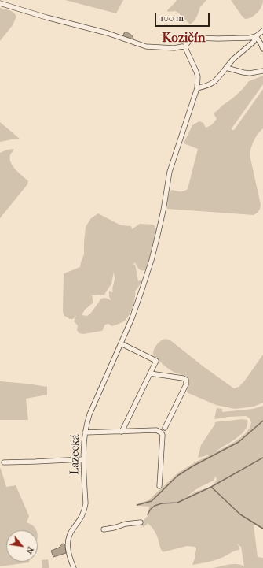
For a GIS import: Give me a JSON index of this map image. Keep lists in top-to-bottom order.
{
  "streets": {
    "street": ["Lazecká"]
  },
  "districts": ["Kozičín"],
  "scale_bar": "100 m",
  "north": "bottom right"
}
